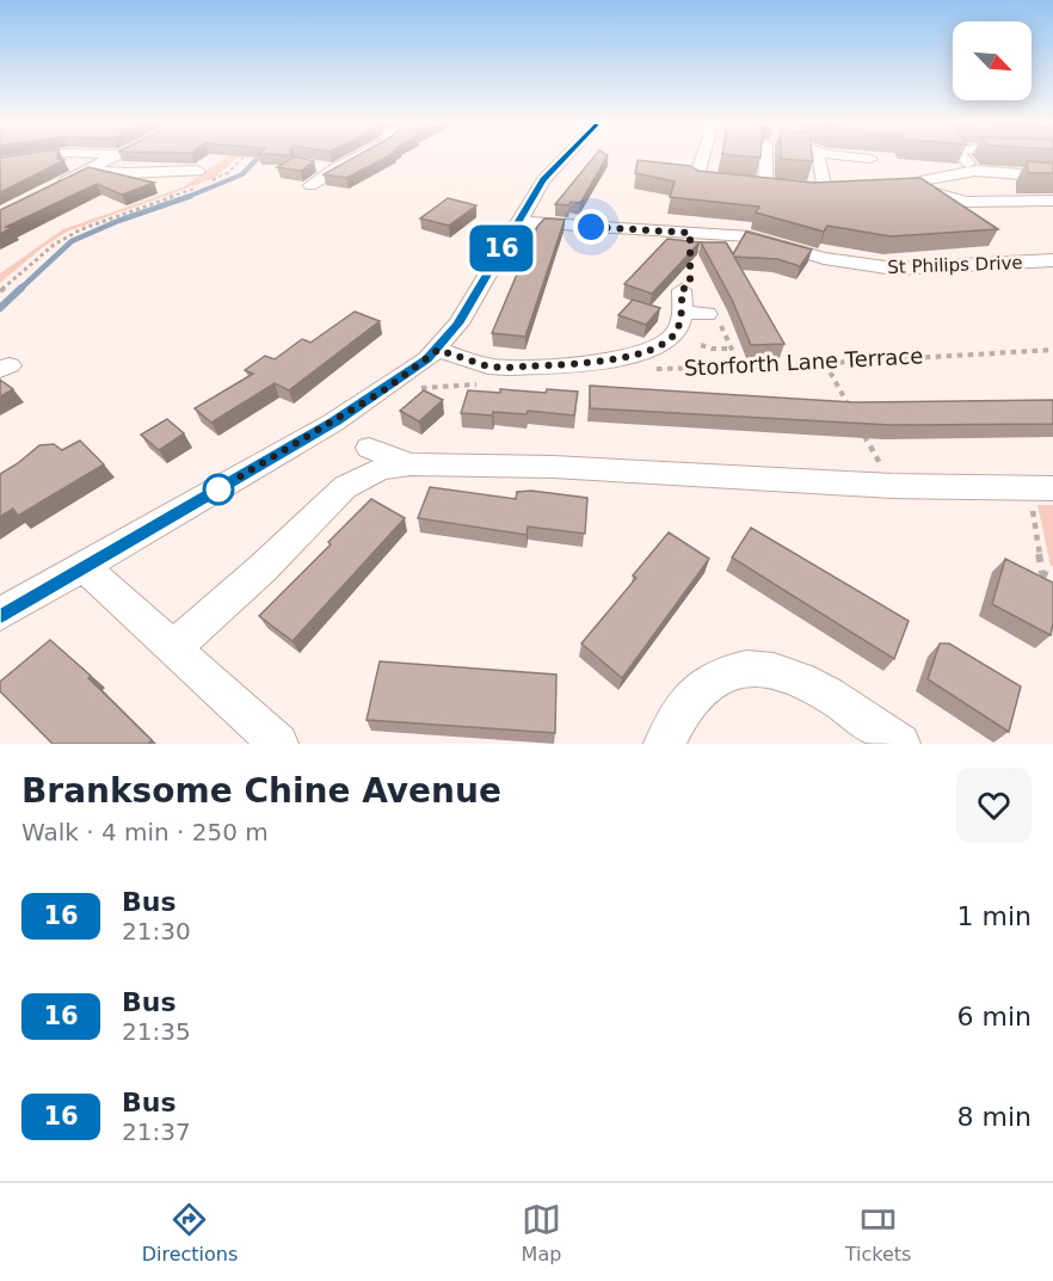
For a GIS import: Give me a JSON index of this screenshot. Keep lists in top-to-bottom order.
{
  "streets": {
    "street": ["St Philips Drive"],
    "path": ["Storforth Lane Terrace"]
  },
  "lines": ["bus line 16"],
  "north": "bottom right",
  "page": {
    "on_map": "16",
    "heading": ["Branksome Chine Avenue", "Walk · 4 min · 250 m"],
    "list": [
      {
        "mark": "16",
        "name": "Bus",
        "note": "21:30",
        "value": "1 min"
      },
      {
        "mark": "16",
        "name": "Bus",
        "note": "21:35",
        "value": "6 min"
      },
      {
        "mark": "16",
        "name": "Bus",
        "note": "21:37",
        "value": "8 min"
      }
    ],
    "tabs": ["Directions", "Map", "Tickets"]
  }
}
